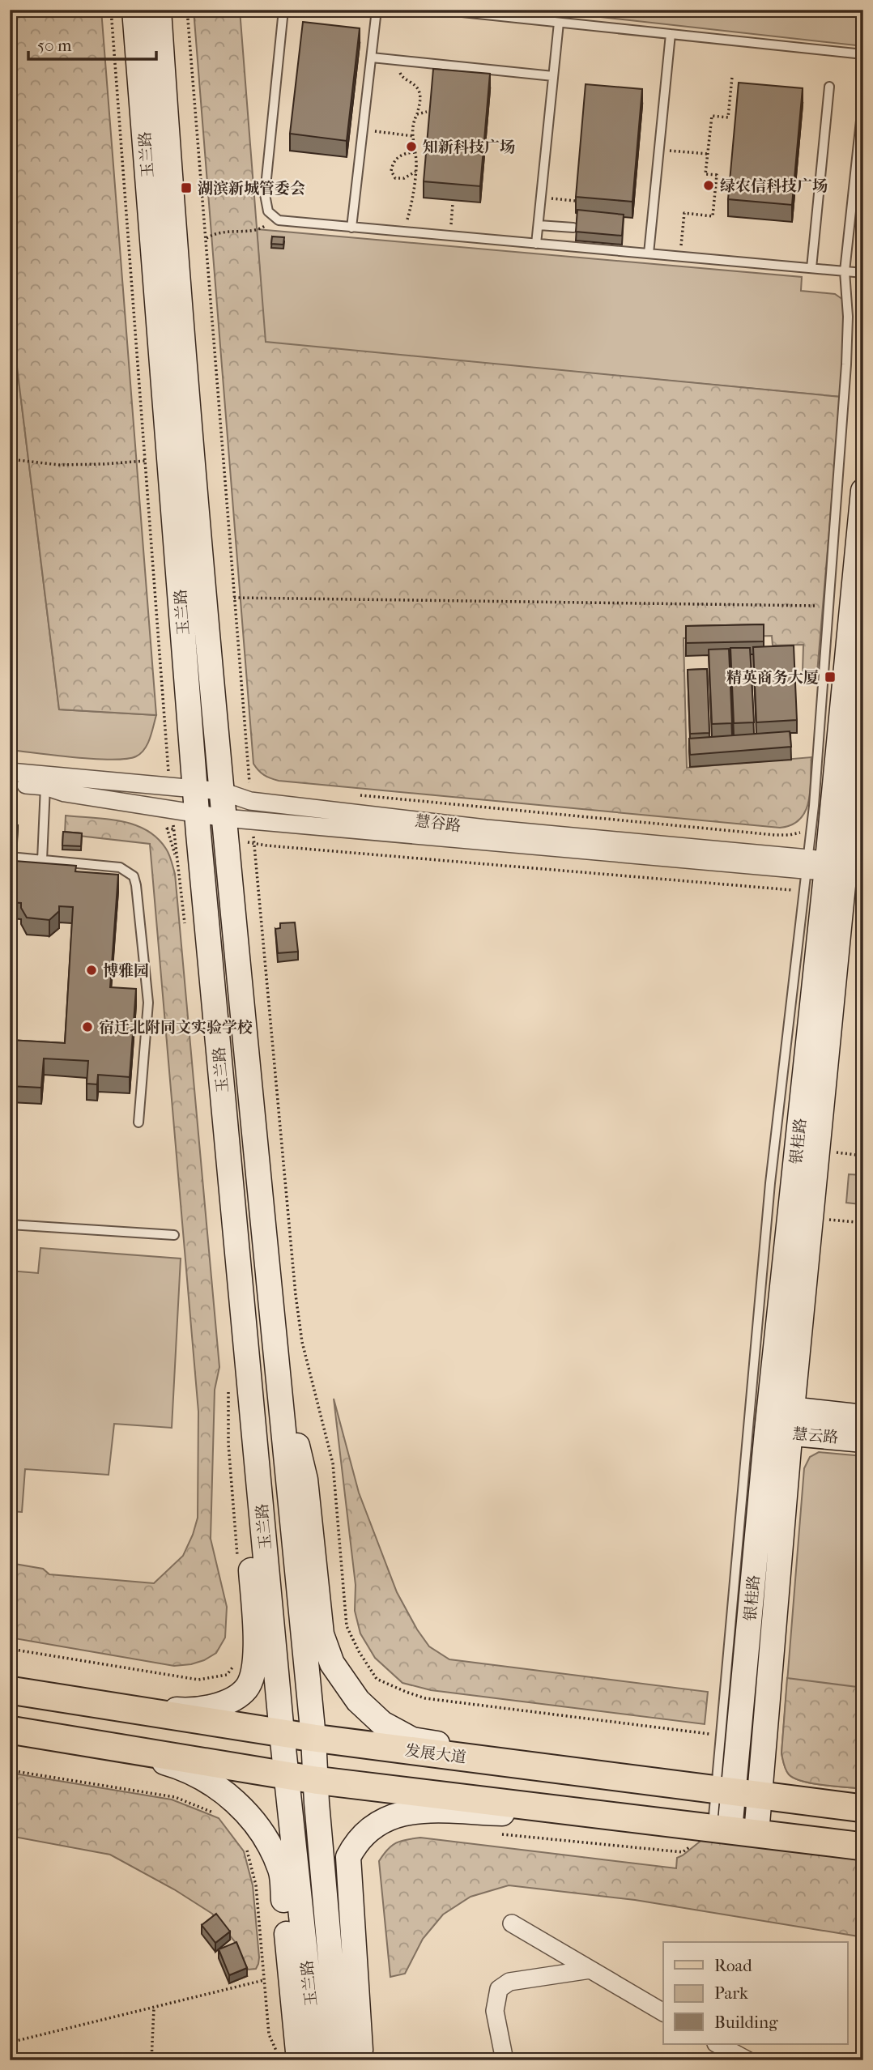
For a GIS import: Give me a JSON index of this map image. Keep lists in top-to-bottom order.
{
  "streets": {
    "main road": ["发展大道"],
    "street": [
      "玉兰路",
      "慧谷路",
      "银桂路",
      "慧云路"
    ]
  },
  "crossings": [
    ["玉兰路", "慧谷路"],
    ["玉兰路", "发展大道"],
    ["慧谷路", "银桂路"],
    ["银桂路", "慧云路"],
    ["银桂路", "发展大道"]
  ],
  "places": {
    "other": [
      "知新科技广场",
      "绿农信科技广场",
      "博雅园",
      "宿迁北附同文实验学校"
    ],
    "transit": ["湖滨新城管委会", "精英商务大厦"]
  },
  "legend": ["Road", "Park", "Building"],
  "scale_bar": "50 m"
}
